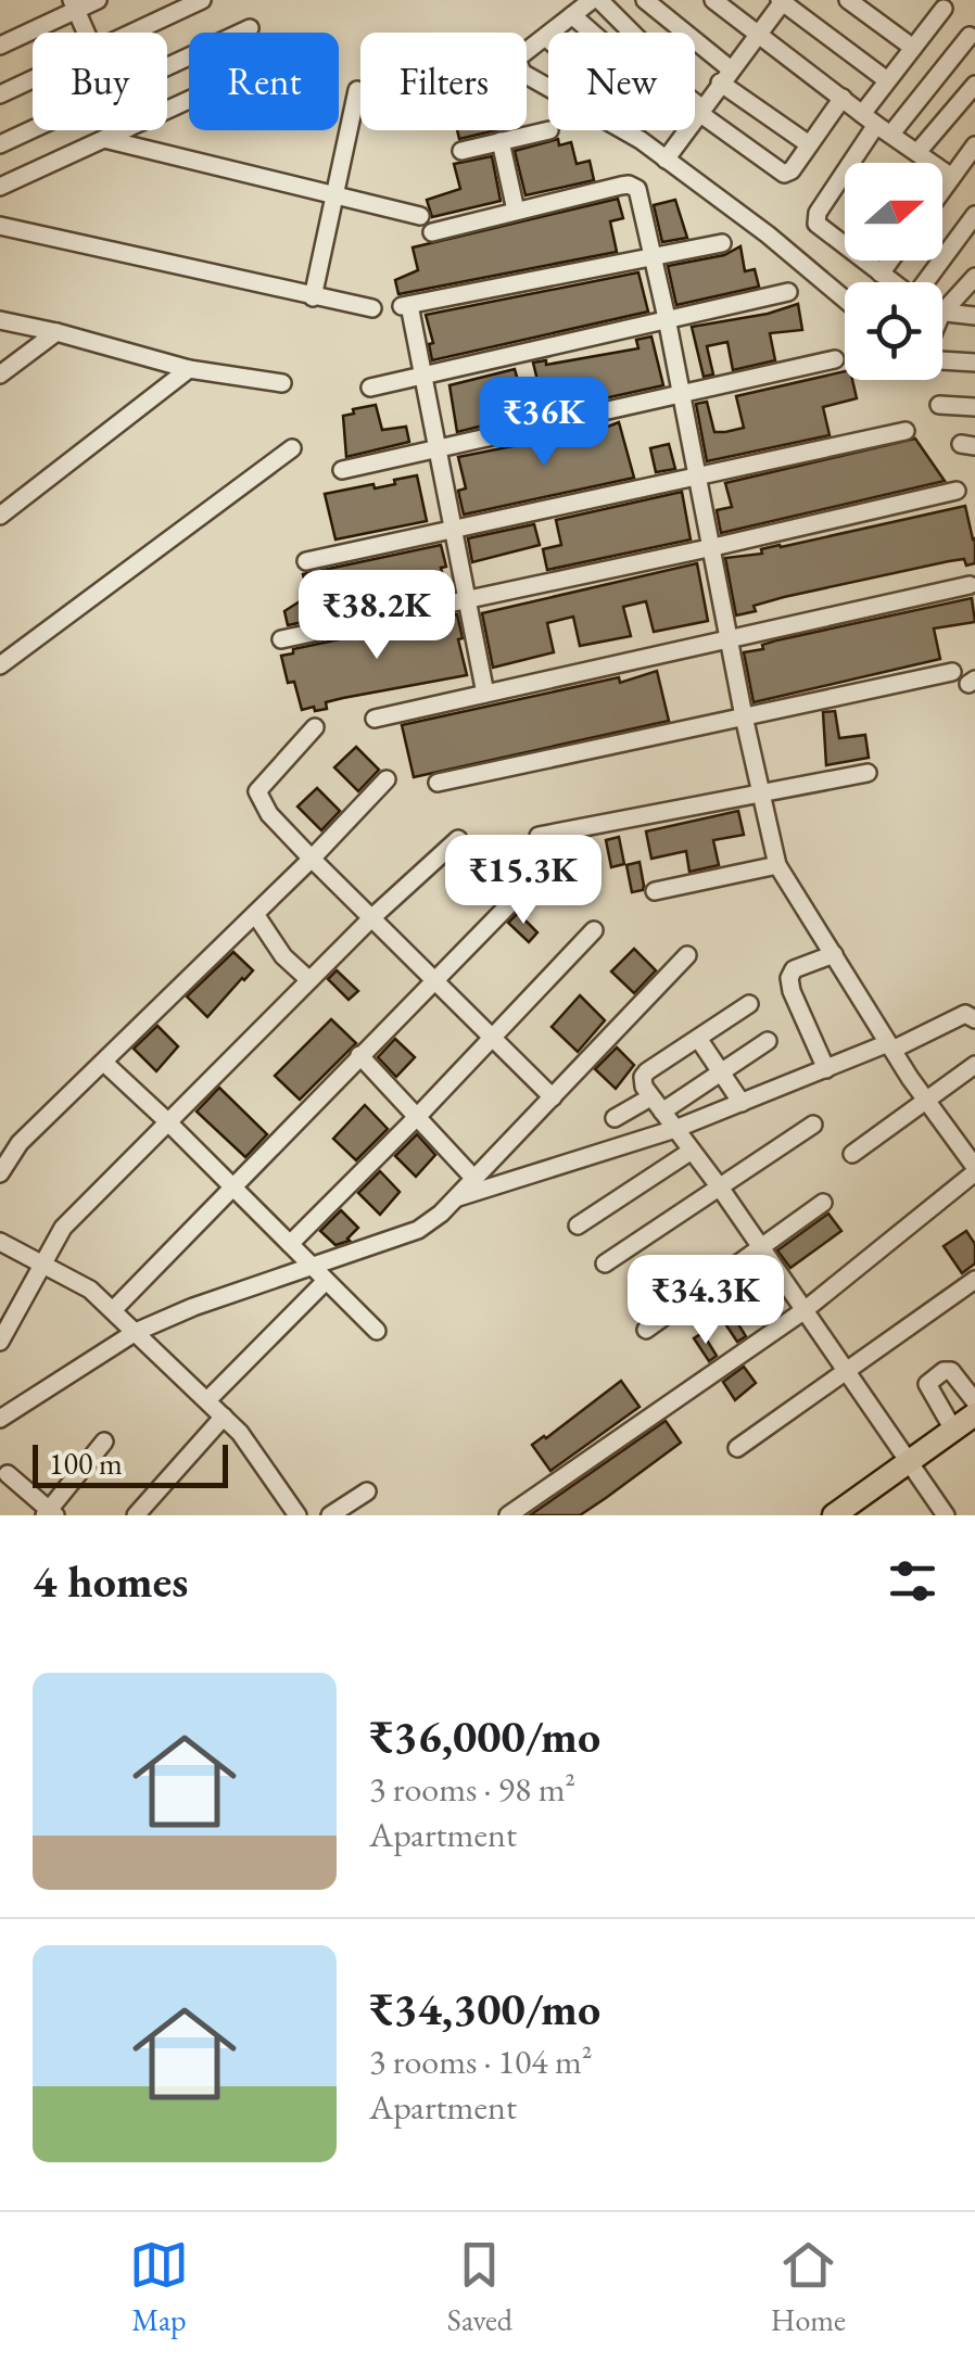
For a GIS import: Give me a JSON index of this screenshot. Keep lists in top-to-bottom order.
{
  "scale_bar": "100 m",
  "north": "right",
  "page": {
    "chip": [
      "Buy",
      "Rent",
      "Filters",
      "New"
    ],
    "price": [
      "₹36K",
      "₹38.2K",
      "₹15.3K",
      "₹34.3K"
    ],
    "scale": "100 m",
    "heading": "4 homes",
    "list": [
      {
        "name": "₹36,000/mo",
        "note": "3 rooms · 98 m² · Apartment"
      },
      {
        "name": "₹34,300/mo",
        "note": "3 rooms · 104 m² · Apartment"
      }
    ],
    "tabs": ["Map", "Saved", "Home"]
  }
}
